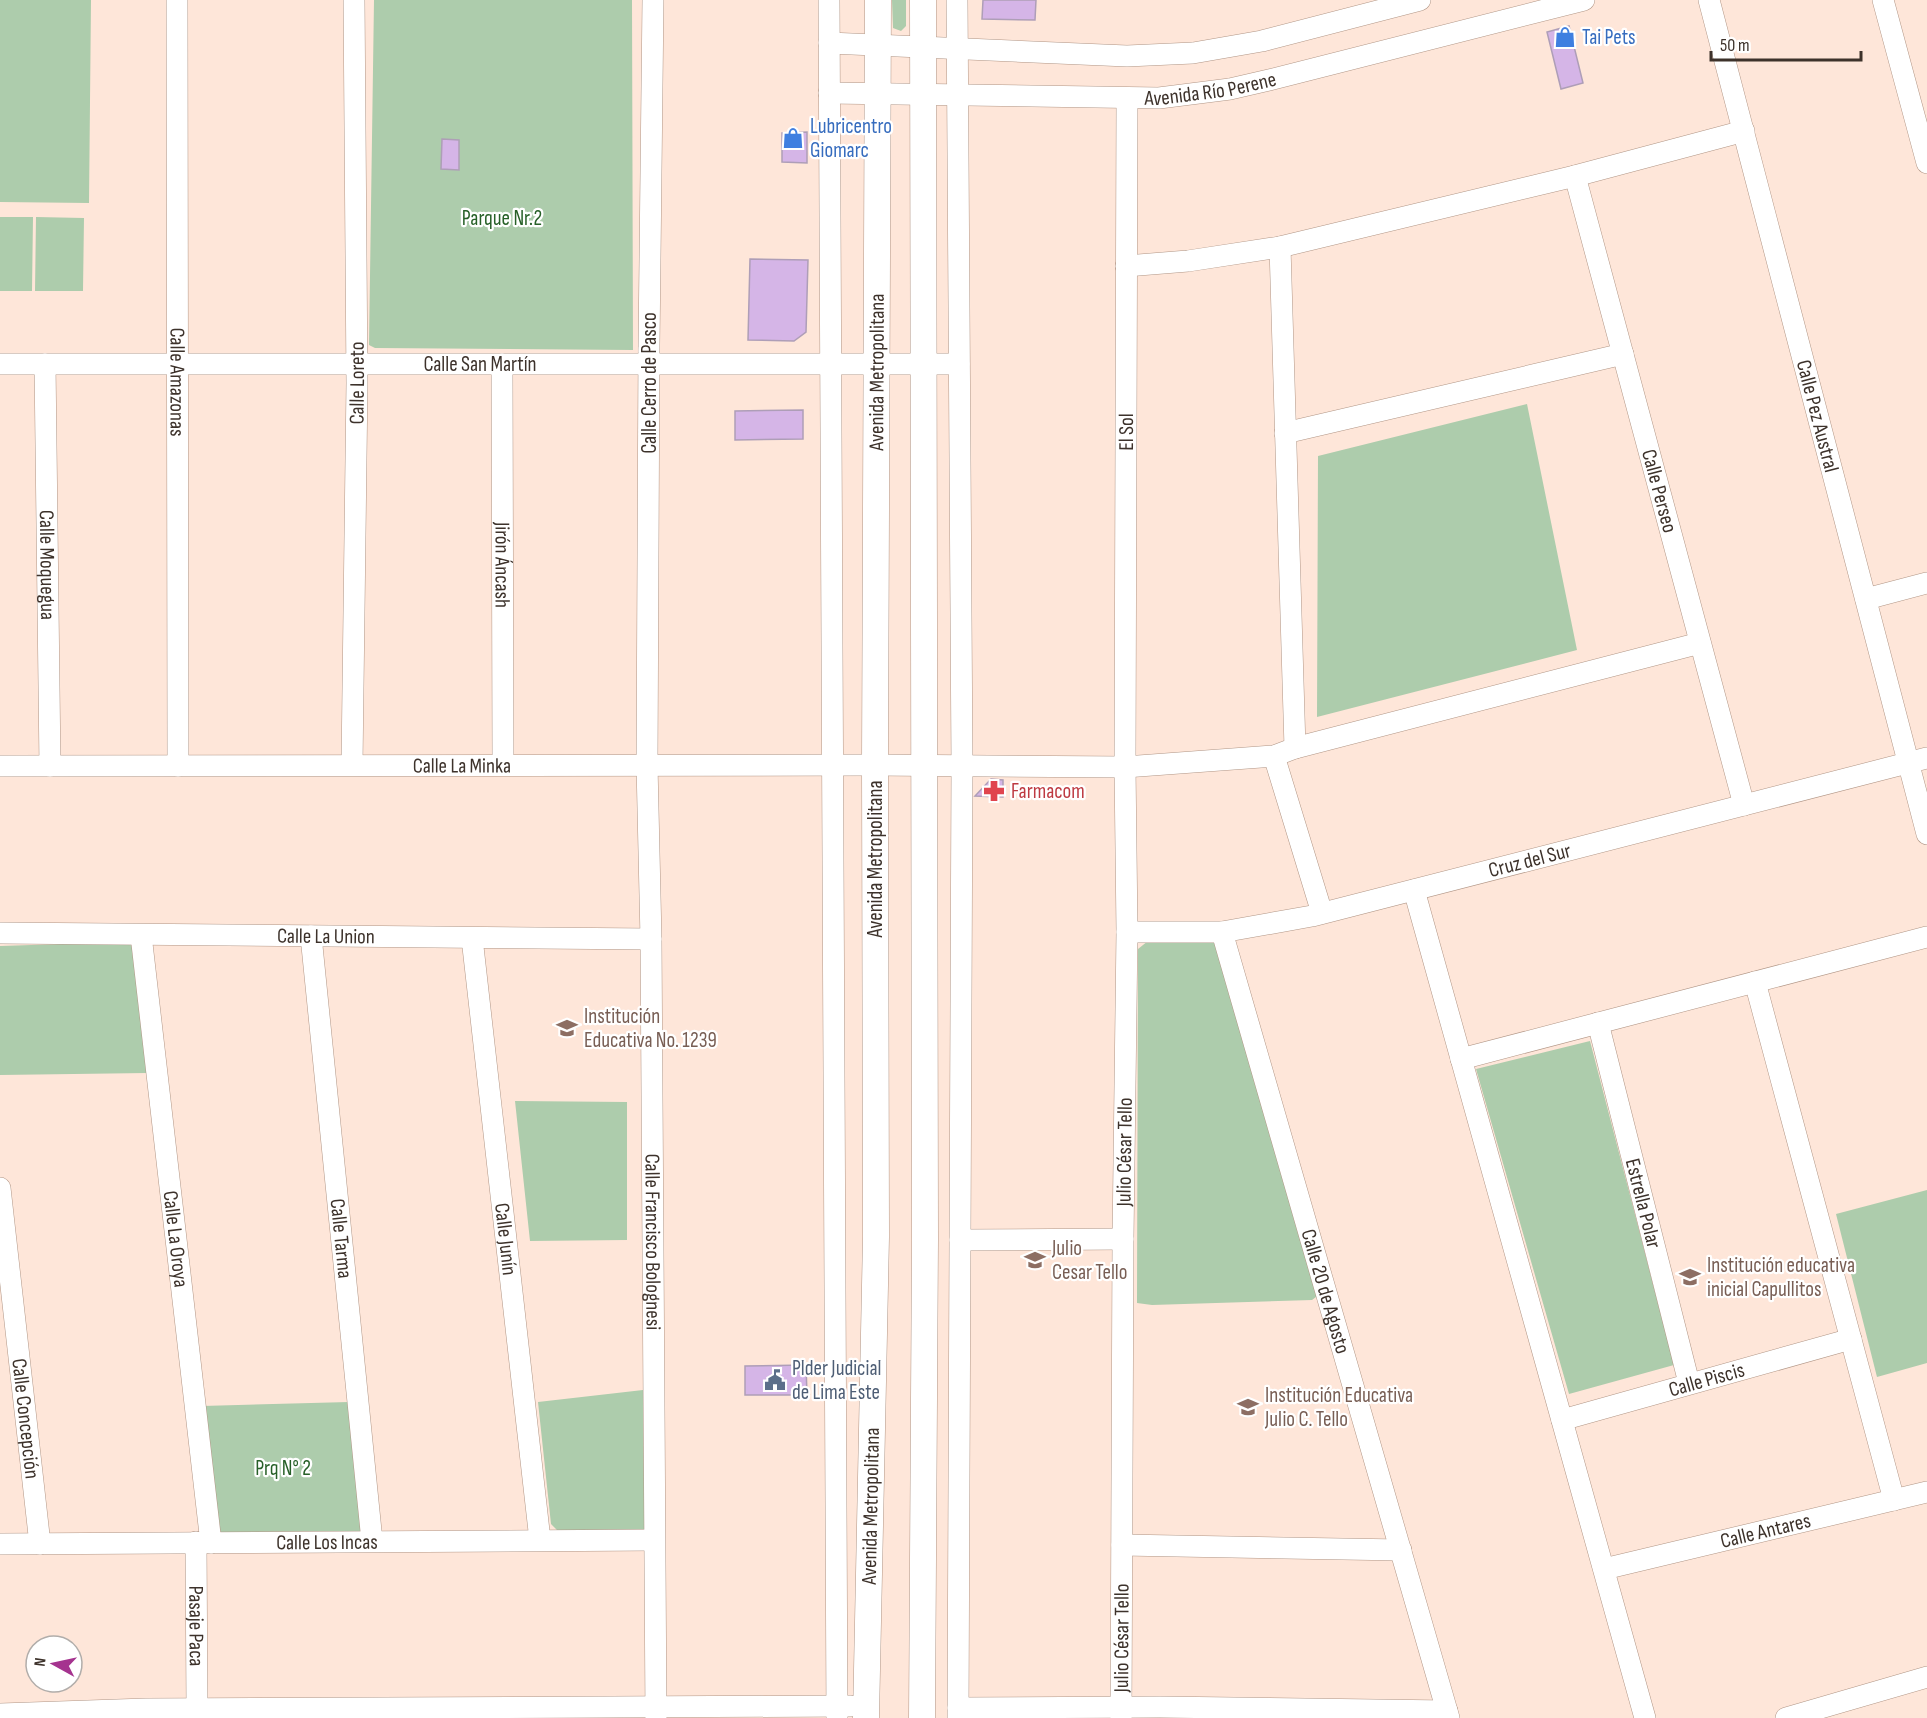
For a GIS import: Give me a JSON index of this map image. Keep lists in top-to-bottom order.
{
  "streets": {
    "main road": ["Avenida Metropolitana"],
    "street": [
      "Avenida Río Perene",
      "Calle San Martín",
      "Calle Amazonas",
      "Calle Loreto",
      "Calle Cerro de Pasco",
      "Calle Pez Austral",
      "El Sol",
      "Calle Perseo",
      "Calle Moquegua",
      "Jirón Áncash",
      "Calle La Minka",
      "Cruz del Sur",
      "Calle La Union",
      "Julio César Tello",
      "Estrella Polar",
      "Calle La Oroya",
      "Calle Tarma",
      "Calle Junín",
      "Calle Francisco Bolognesi",
      "Calle 20 de Agosto",
      "Calle Piscis",
      "Calle Concepción",
      "Calle Antares",
      "Calle Los Incas",
      "Pasaje Paca"
    ]
  },
  "crossings": [
    ["Avenida Río Perene", "Avenida Metropolitana"],
    ["Avenida Río Perene", "El Sol"],
    ["Calle San Martín", "Avenida Metropolitana"],
    ["Calle San Martín", "Calle Amazonas"],
    ["Calle San Martín", "Calle Loreto"],
    ["Calle San Martín", "Calle Cerro de Pasco"],
    ["Calle San Martín", "Calle Moquegua"],
    ["Calle San Martín", "Jirón Áncash"],
    ["Avenida Metropolitana", "Calle La Minka"],
    ["Calle Amazonas", "Calle La Minka"],
    ["Calle Loreto", "Calle La Minka"],
    ["Calle Cerro de Pasco", "Calle La Minka"],
    ["Calle Cerro de Pasco", "Calle Francisco Bolognesi"],
    ["Calle Pez Austral", "Cruz del Sur"],
    ["El Sol", "Calle La Minka"],
    ["El Sol", "Julio César Tello"],
    ["Calle Perseo", "Calle La Minka"],
    ["Calle Perseo", "Cruz del Sur"],
    ["Calle Moquegua", "Calle La Minka"],
    ["Jirón Áncash", "Calle La Minka"],
    ["Calle La Minka", "Julio César Tello"],
    ["Calle La Minka", "Calle Francisco Bolognesi"],
    ["Cruz del Sur", "Julio César Tello"],
    ["Cruz del Sur", "Calle 20 de Agosto"],
    ["Calle La Union", "Calle La Oroya"],
    ["Calle La Union", "Calle Tarma"],
    ["Calle La Union", "Calle Junín"],
    ["Calle La Union", "Calle Francisco Bolognesi"],
    ["Estrella Polar", "Calle Piscis"],
    ["Calle La Oroya", "Calle Los Incas"],
    ["Calle La Oroya", "Pasaje Paca"],
    ["Calle Tarma", "Calle Los Incas"],
    ["Calle Junín", "Calle Los Incas"],
    ["Calle Francisco Bolognesi", "Calle Los Incas"],
    ["Calle Concepción", "Calle Los Incas"],
    ["Calle Los Incas", "Pasaje Paca"]
  ],
  "parks": ["Parque Nr.2", "Prq N° 2"],
  "places": {
    "shop": ["Tai Pets", "Lubricentro Giomarc"],
    "pharmacy": ["Farmacom"],
    "school or university": [
      "Institución Educativa No. 1239",
      "Julio Cesar Tello",
      "Institución educativa inicial Capullitos",
      "Institución Educativa Julio C. Tello"
    ],
    "public building": ["Plder Judicial de Lima Este"]
  },
  "scale_bar": "50 m",
  "north": "left"
}
